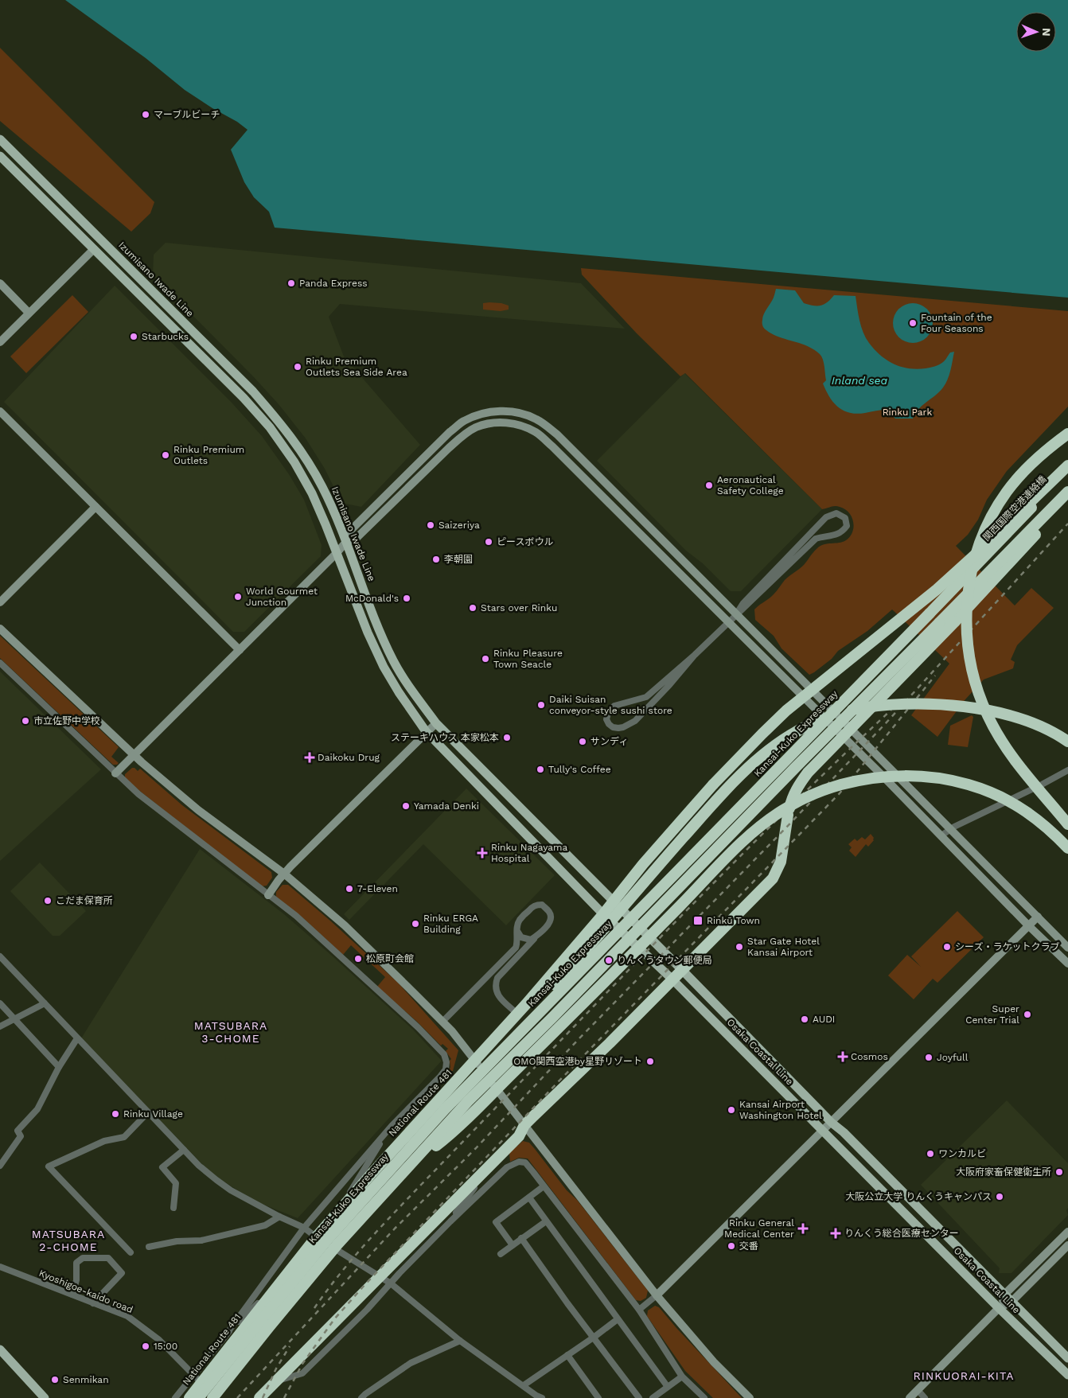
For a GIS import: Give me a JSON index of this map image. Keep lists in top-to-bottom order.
{
  "streets": {
    "highway": ["関西国際空港連絡橋", "Kansai-Kuko Expressway", "National Route 481"],
    "main road": ["Izumisano Iwade Line", "Osaka Coastal Line"],
    "street": ["Kyoshigoe-kaido road"]
  },
  "crossings": [
    ["Izumisano Iwade Line", "Osaka Coastal Line"],
    ["Izumisano Iwade Line", "National Route 481"],
    ["関西国際空港連絡橋", "Kansai-Kuko Expressway"],
    ["Osaka Coastal Line", "National Route 481"],
    ["National Route 481", "Kyoshigoe-kaido road"]
  ],
  "districts": ["MATSUBARA 3-CHOME", "MATSUBARA 2-CHOME", "RINKUORAI-KITA"],
  "water": ["Inland sea"],
  "parks": ["Rinku Park"],
  "places": {
    "other": [
      "マーブルビーチ",
      "Panda Express",
      "Fountain of the Four Seasons",
      "Starbucks",
      "Rinku Premium Outlets Sea Side Area",
      "Rinku Premium Outlets",
      "Aeronautical Safety College",
      "Saizeriya",
      "ピースボウル",
      "李朝園",
      "World Gourmet Junction",
      "McDonald's",
      "Stars over Rinku",
      "Rinku Pleasure Town Seacle",
      "Daiki Suisan conveyor-style sushi store",
      "市立佐野中学校",
      "ステーキハウス 本家松本",
      "サンディ",
      "Tully's Coffee",
      "Yamada Denki",
      "7-Eleven",
      "こだま保育所",
      "Rinku ERGA Building",
      "Star Gate Hotel Kansai Airport",
      "シーズ・ラケットクラブ",
      "松原町会館",
      "りんくうタウン郵便局",
      "Super Center Trial",
      "AUDI",
      "Joyfull",
      "OMO関西空港by星野リゾート",
      "Kansai Airport Washington Hotel",
      "Rinku Village",
      "ワンカルビ",
      "大阪府家畜保健衛生所",
      "大阪公立大学 りんくうキャンパス",
      "交番",
      "15:00",
      "Senmikan"
    ],
    "health": [
      "Daikoku Drug",
      "Rinku Nagayama Hospital",
      "Cosmos",
      "Rinku General Medical Center",
      "りんくう総合医療センター"
    ],
    "transit": ["Rinkū Town"]
  },
  "north": "right"
}
